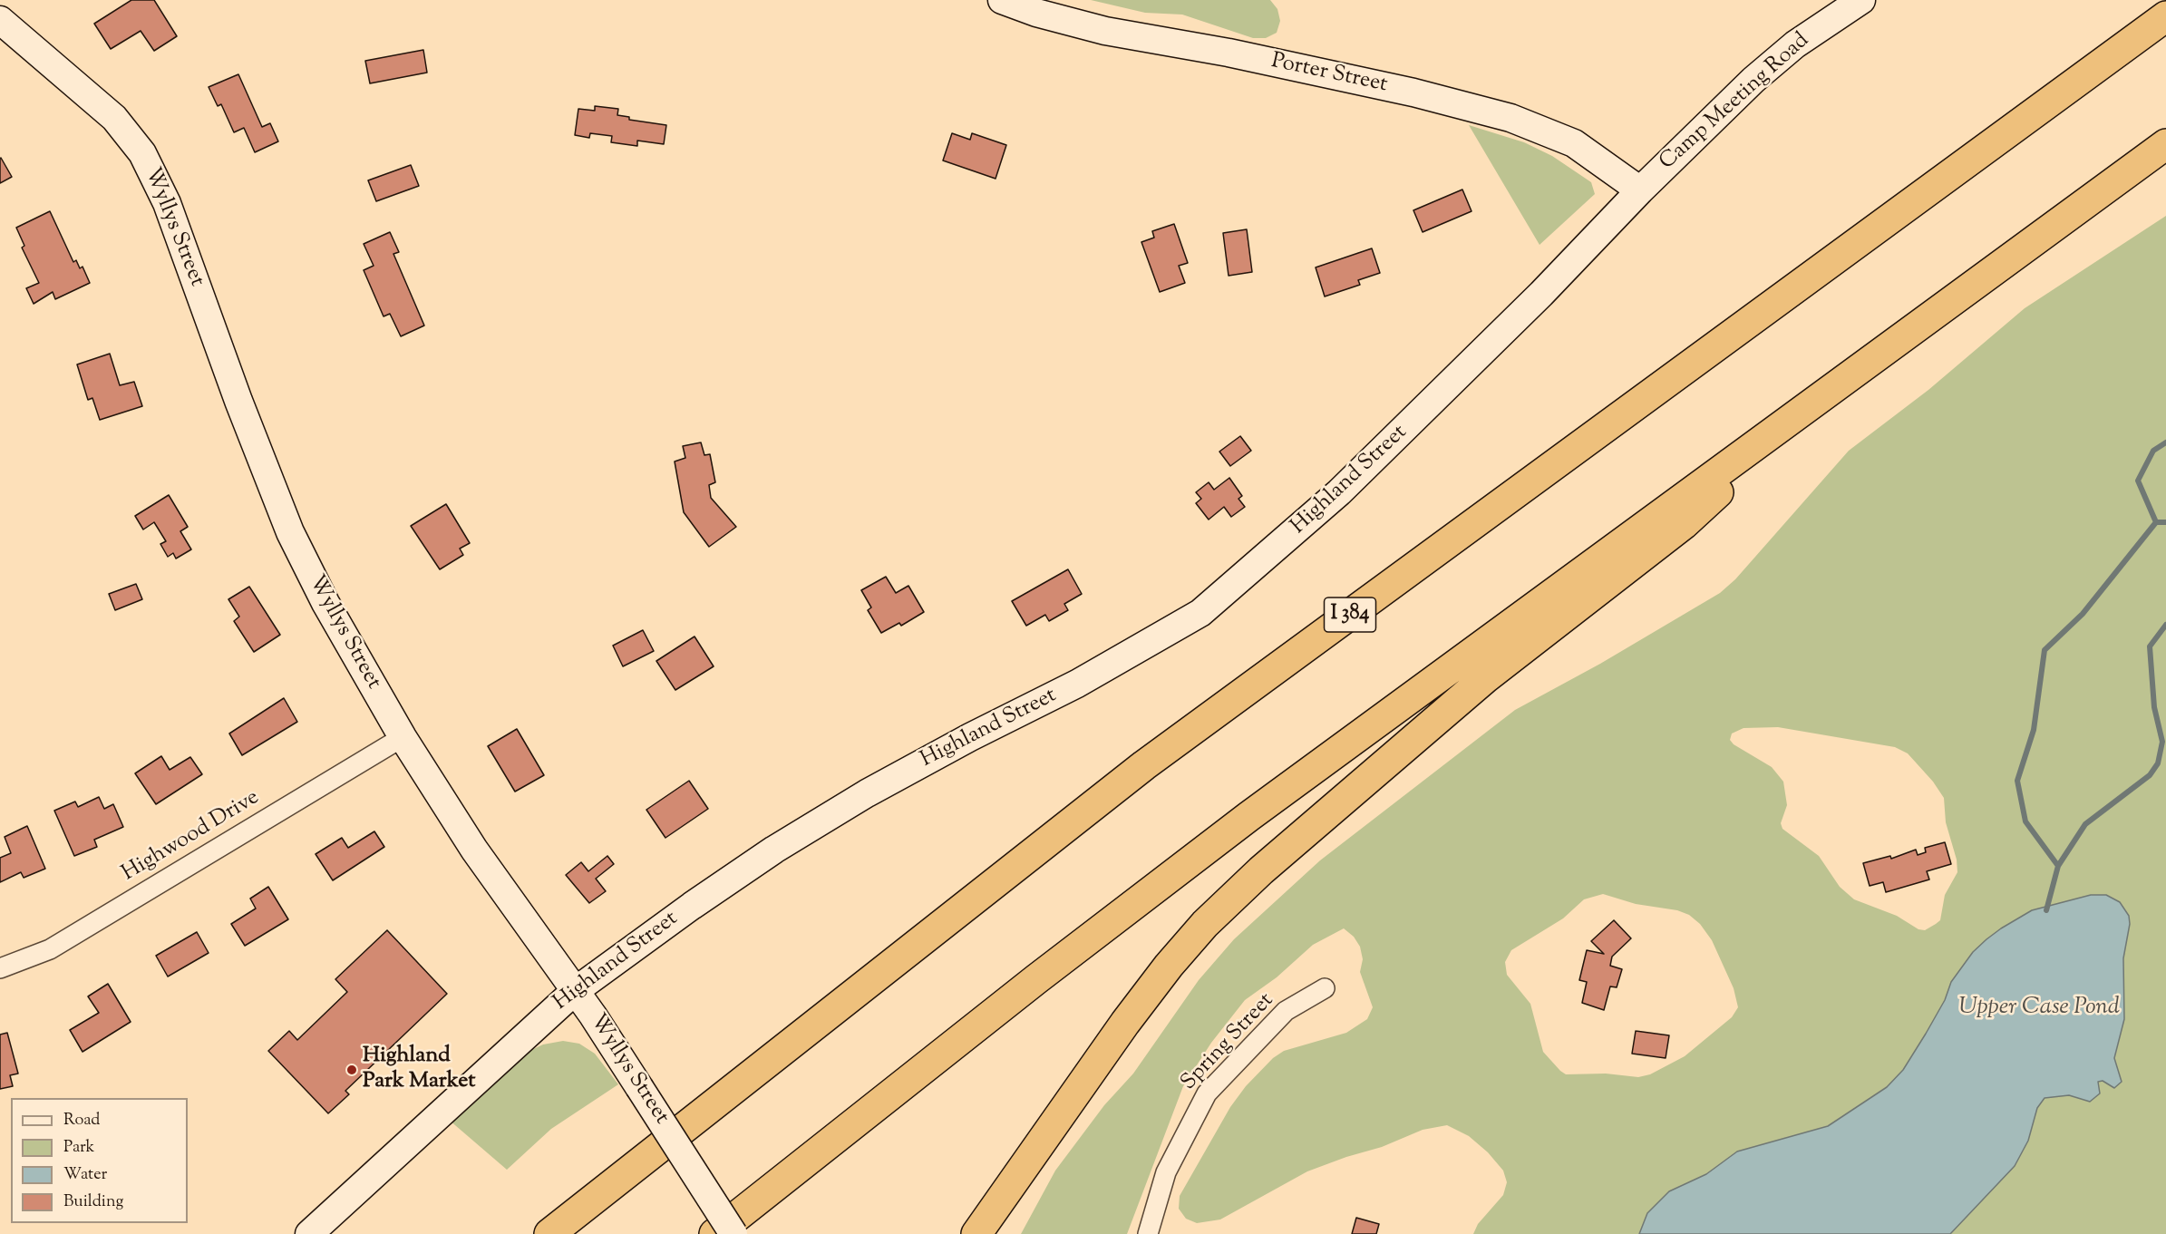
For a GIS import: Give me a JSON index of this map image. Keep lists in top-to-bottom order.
{
  "streets": {
    "highway": ["I 384"],
    "main road": [
      "Porter Street",
      "Camp Meeting Road",
      "Wyllys Street",
      "Highland Street"
    ],
    "street": ["Highwood Drive", "Spring Street"]
  },
  "crossings": [
    ["Porter Street", "Camp Meeting Road"],
    ["Porter Street", "Highland Street"],
    ["Camp Meeting Road", "Highland Street"],
    ["Wyllys Street", "Highland Street"],
    ["Wyllys Street", "Highwood Drive"]
  ],
  "water": ["Upper Case Pond"],
  "places": ["Highland Park Market"],
  "legend": [
    "Road",
    "Park",
    "Water",
    "Building"
  ]
}
